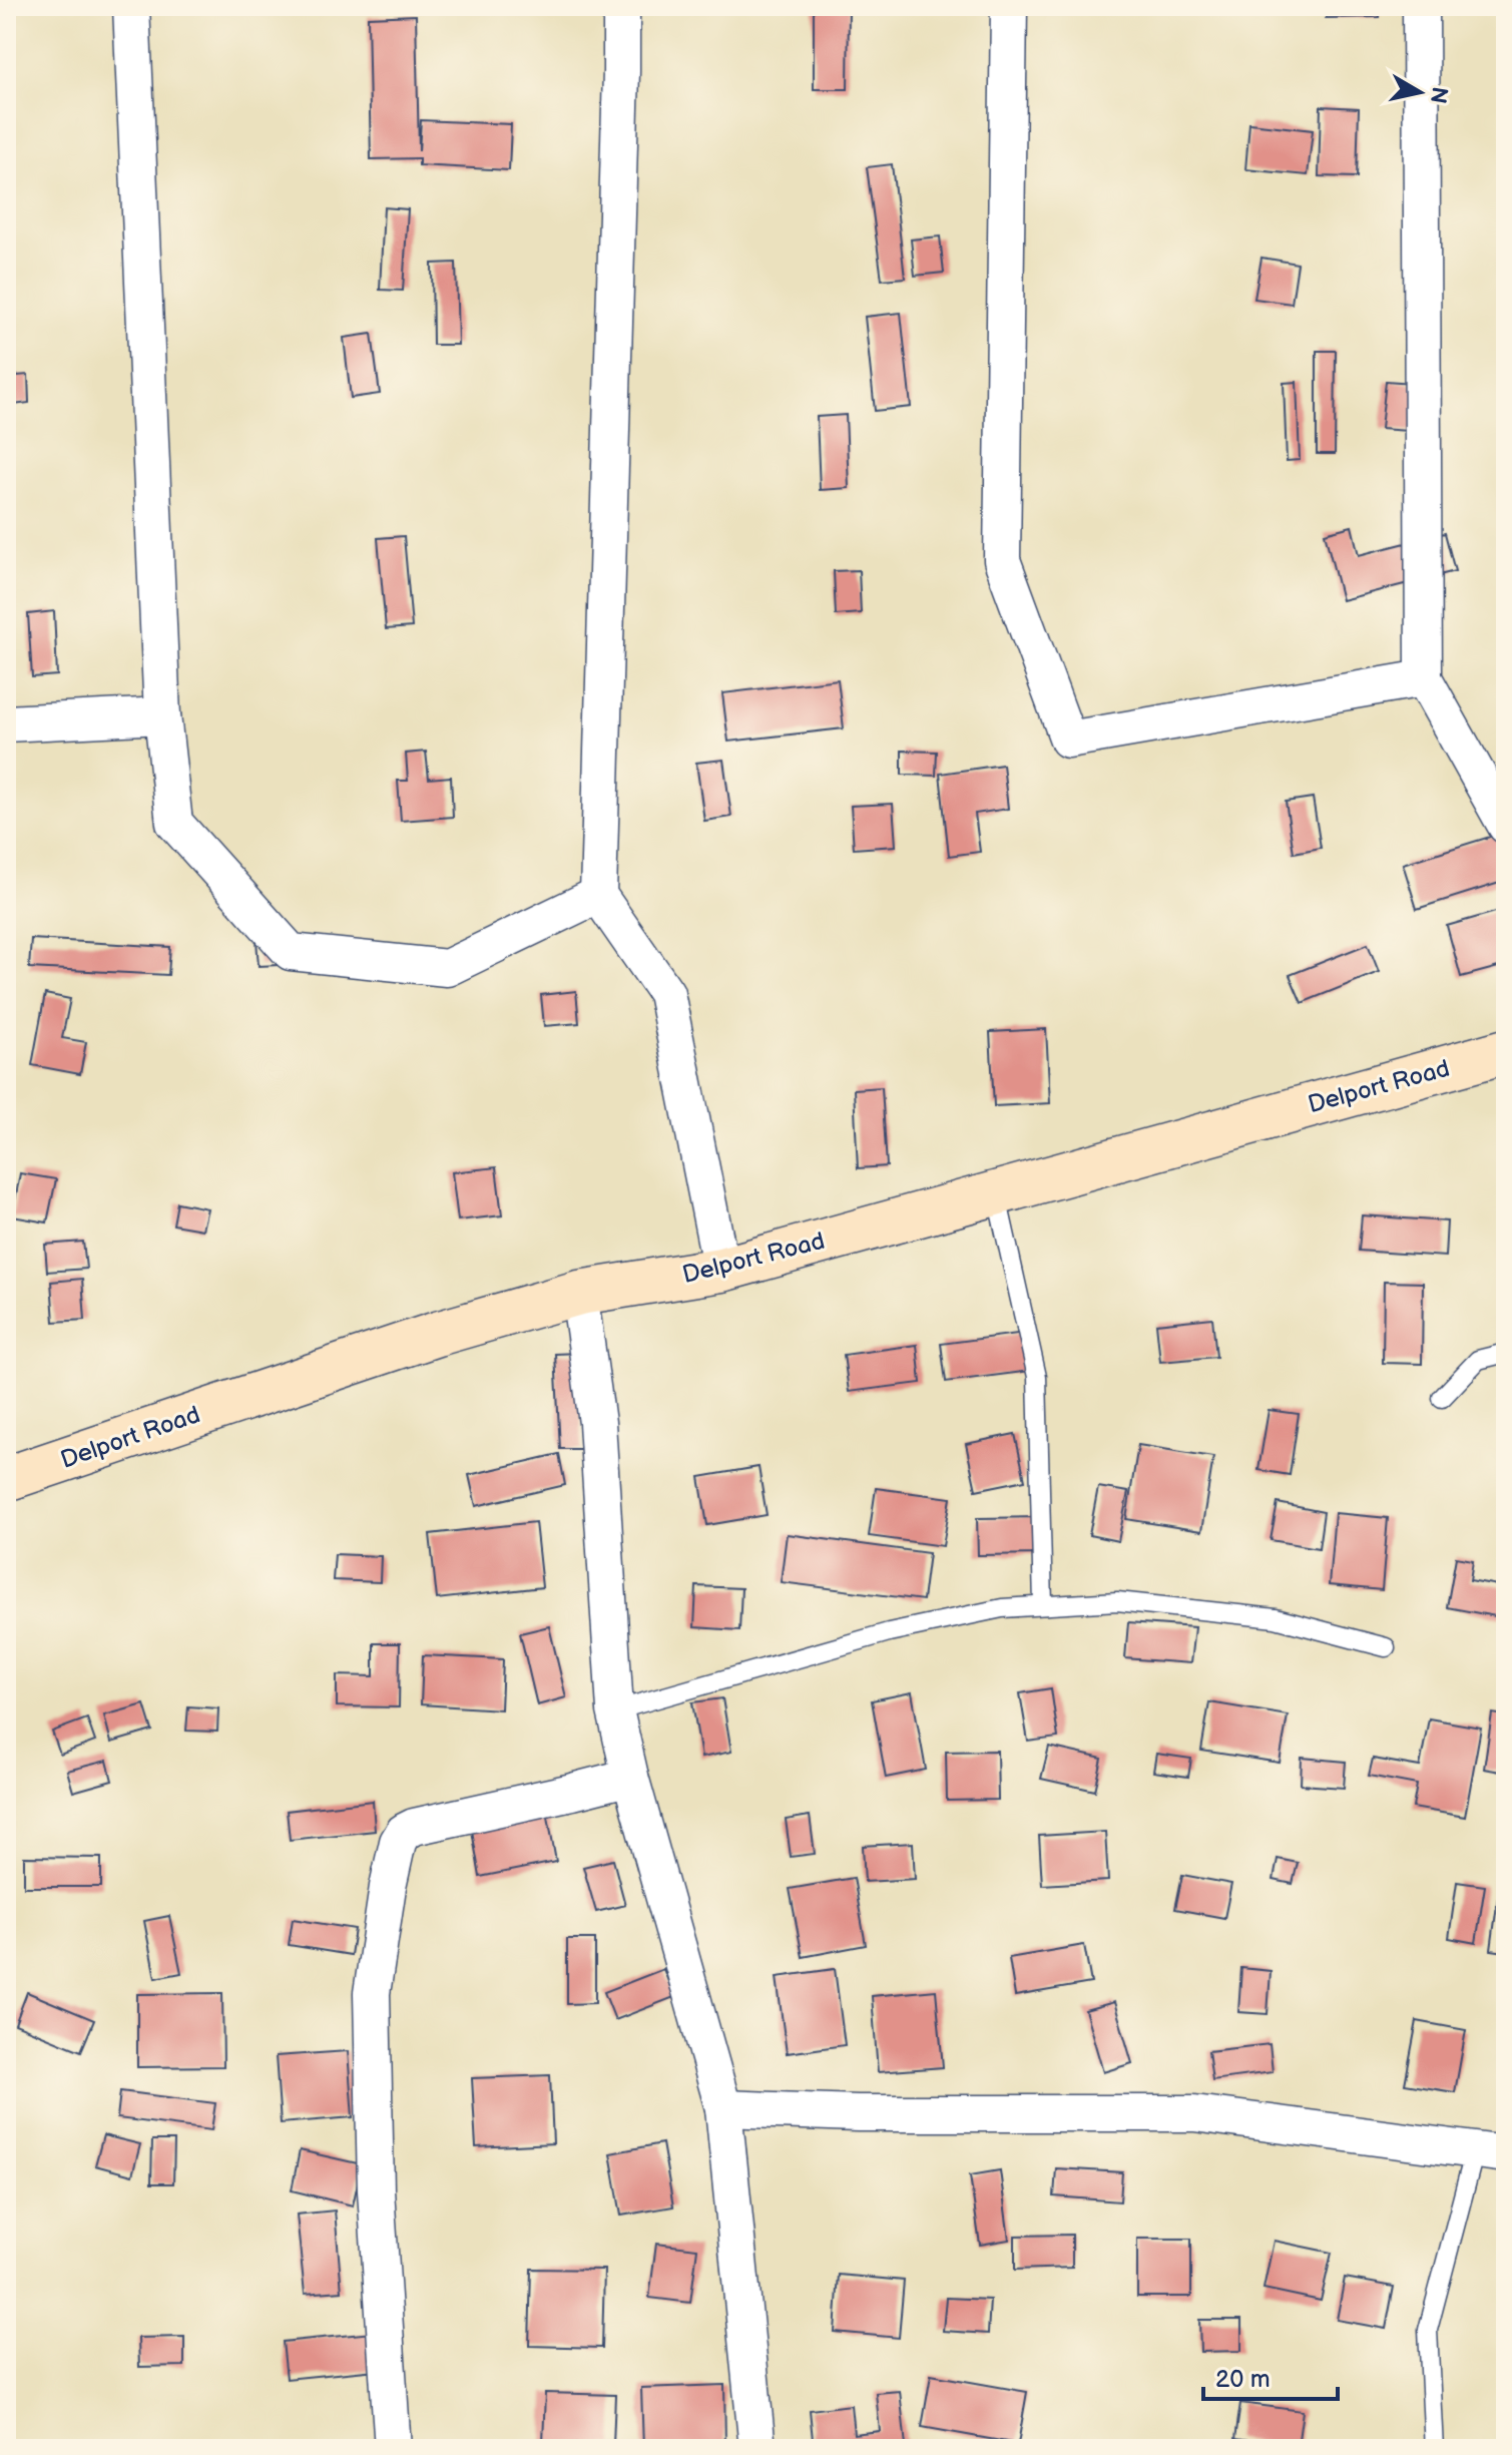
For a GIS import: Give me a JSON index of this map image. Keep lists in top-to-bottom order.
{
  "streets": {
    "street": ["Delport Road"]
  },
  "scale_bar": "20 m",
  "north": "right"
}
